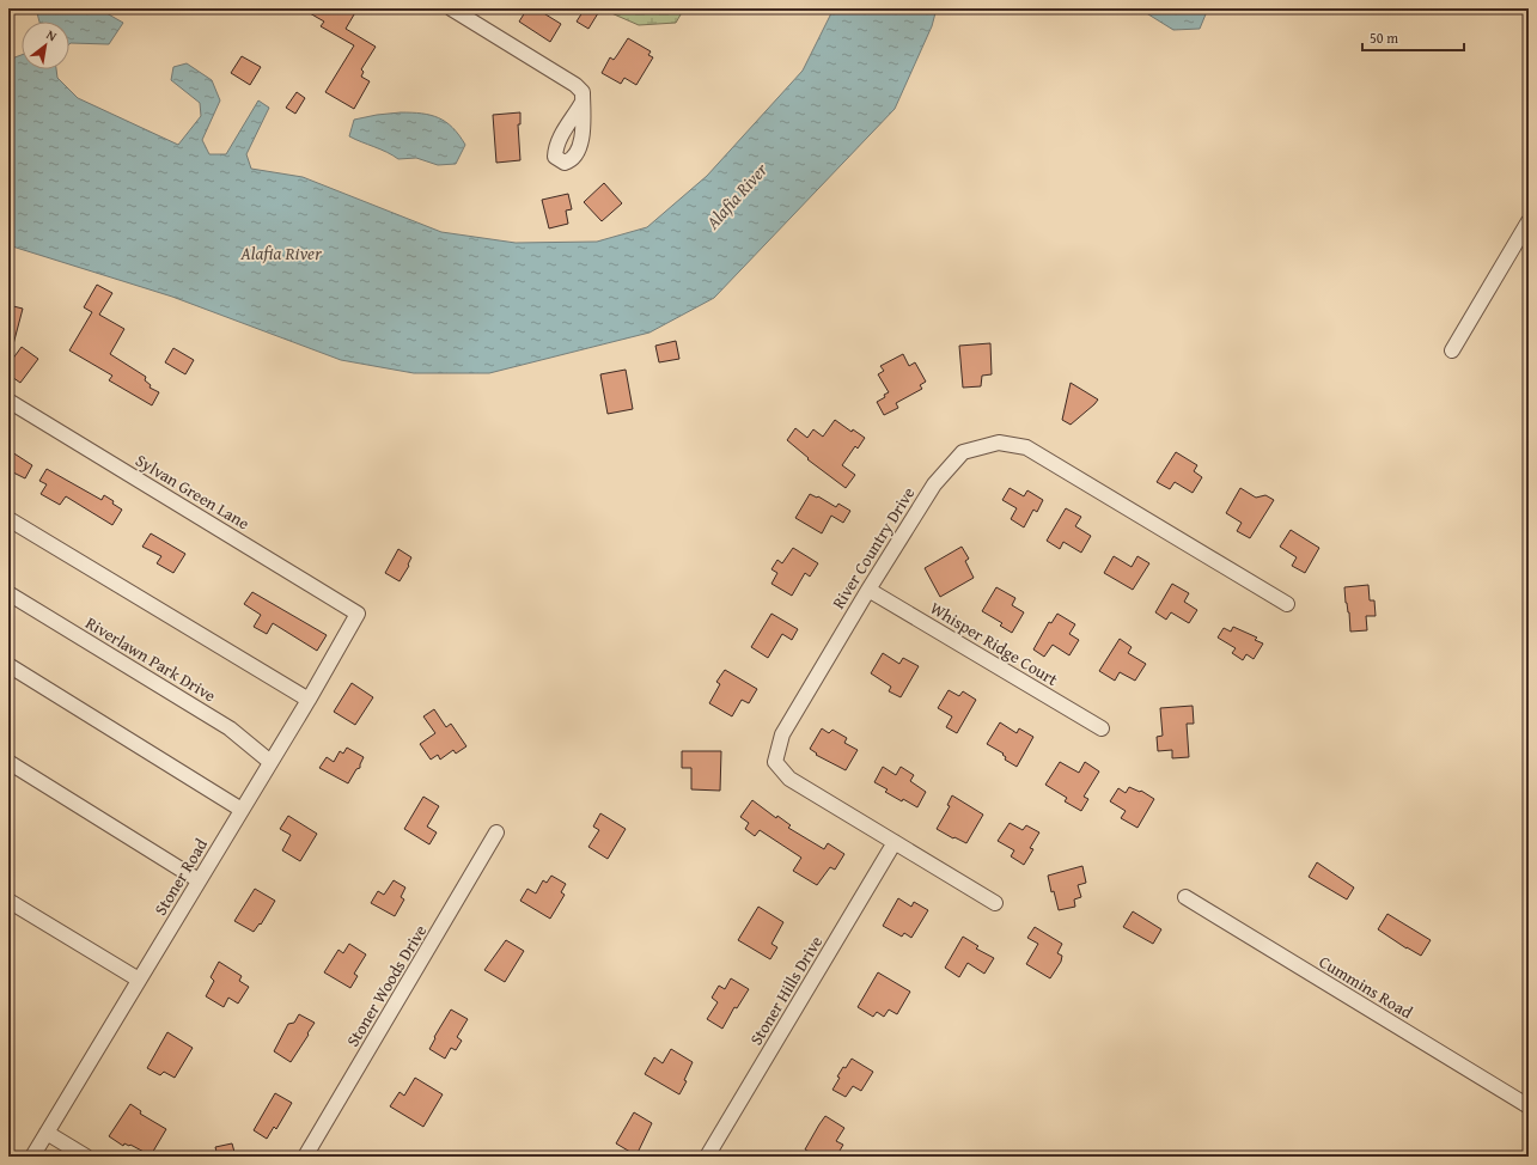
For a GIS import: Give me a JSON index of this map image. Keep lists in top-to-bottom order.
{
  "streets": {
    "street": [
      "Sylvan Green Lane",
      "River Country Drive",
      "Whisper Ridge Court",
      "Riverlawn Park Drive",
      "Stoner Road",
      "Stoner Woods Drive",
      "Cummins Road",
      "Stoner Hills Drive"
    ]
  },
  "crossings": [
    ["Sylvan Green Lane", "Stoner Road"],
    ["River Country Drive", "Whisper Ridge Court"],
    ["River Country Drive", "Stoner Hills Drive"],
    ["Riverlawn Park Drive", "Stoner Road"]
  ],
  "water": ["Alafia River"],
  "scale_bar": "50 m",
  "north": "top right"
}
